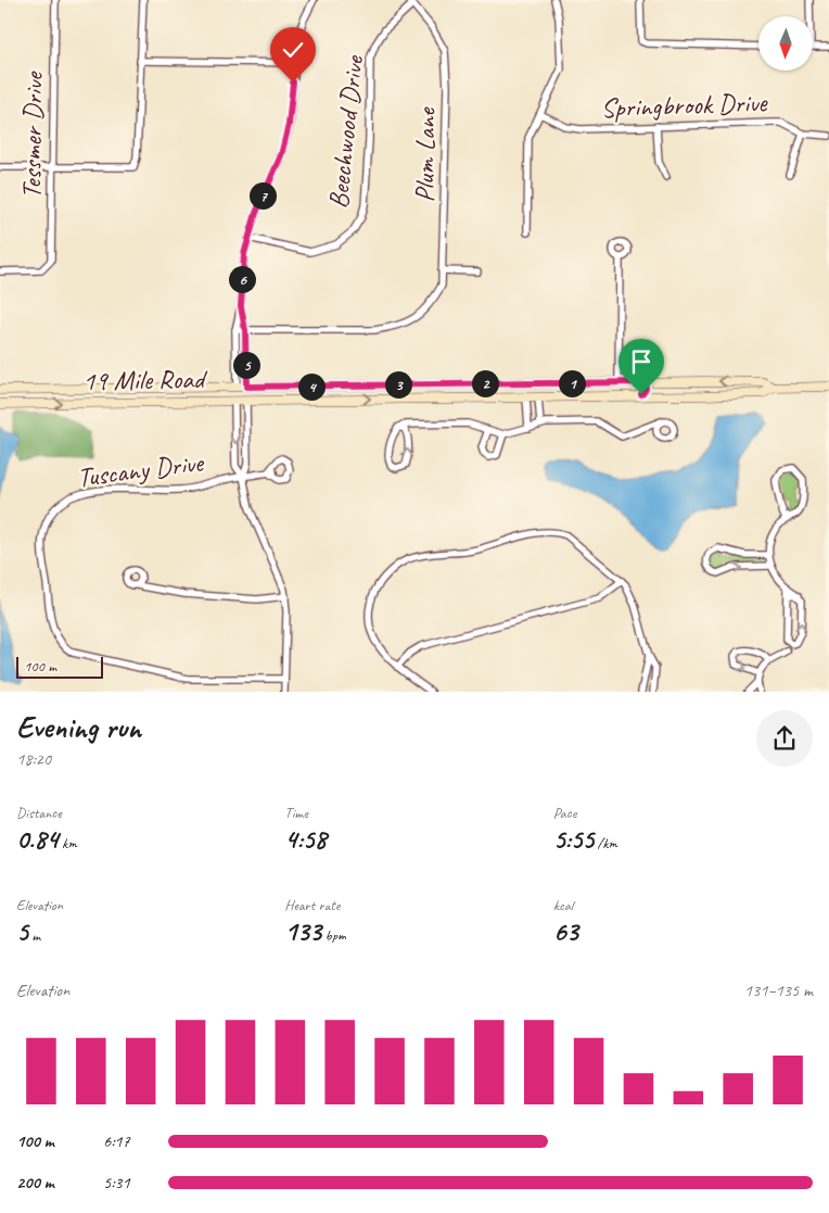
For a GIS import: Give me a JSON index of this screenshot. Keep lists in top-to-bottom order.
{
  "streets": {
    "main road": ["19 Mile Road"],
    "street": [
      "Springbrook Drive",
      "Beechwood Drive",
      "Tessmer Drive",
      "Plum Lane",
      "Tuscany Drive"
    ]
  },
  "crossings": [
    ["Beechwood Drive", "Plum Lane"]
  ],
  "scale_bar": "100 m",
  "north": "bottom",
  "page": {
    "pins": [
      "7",
      "6",
      "5",
      "1",
      "2",
      "3",
      "4"
    ],
    "scale": "100 m",
    "heading": ["Evening run", "18:20"],
    "stats": [
      ["Distance", "0.84 km"],
      ["Time", "4:58"],
      ["Pace", "5:55 /km"],
      ["Elevation", "5 m"],
      ["Heart rate", "133 bpm"],
      ["kcal", "63"]
    ],
    "chart": ["Elevation", "131–135 m"],
    "list": [
      {
        "name": "100 m",
        "note": "6:17"
      },
      {
        "name": "200 m",
        "note": "5:31"
      }
    ]
  }
}
